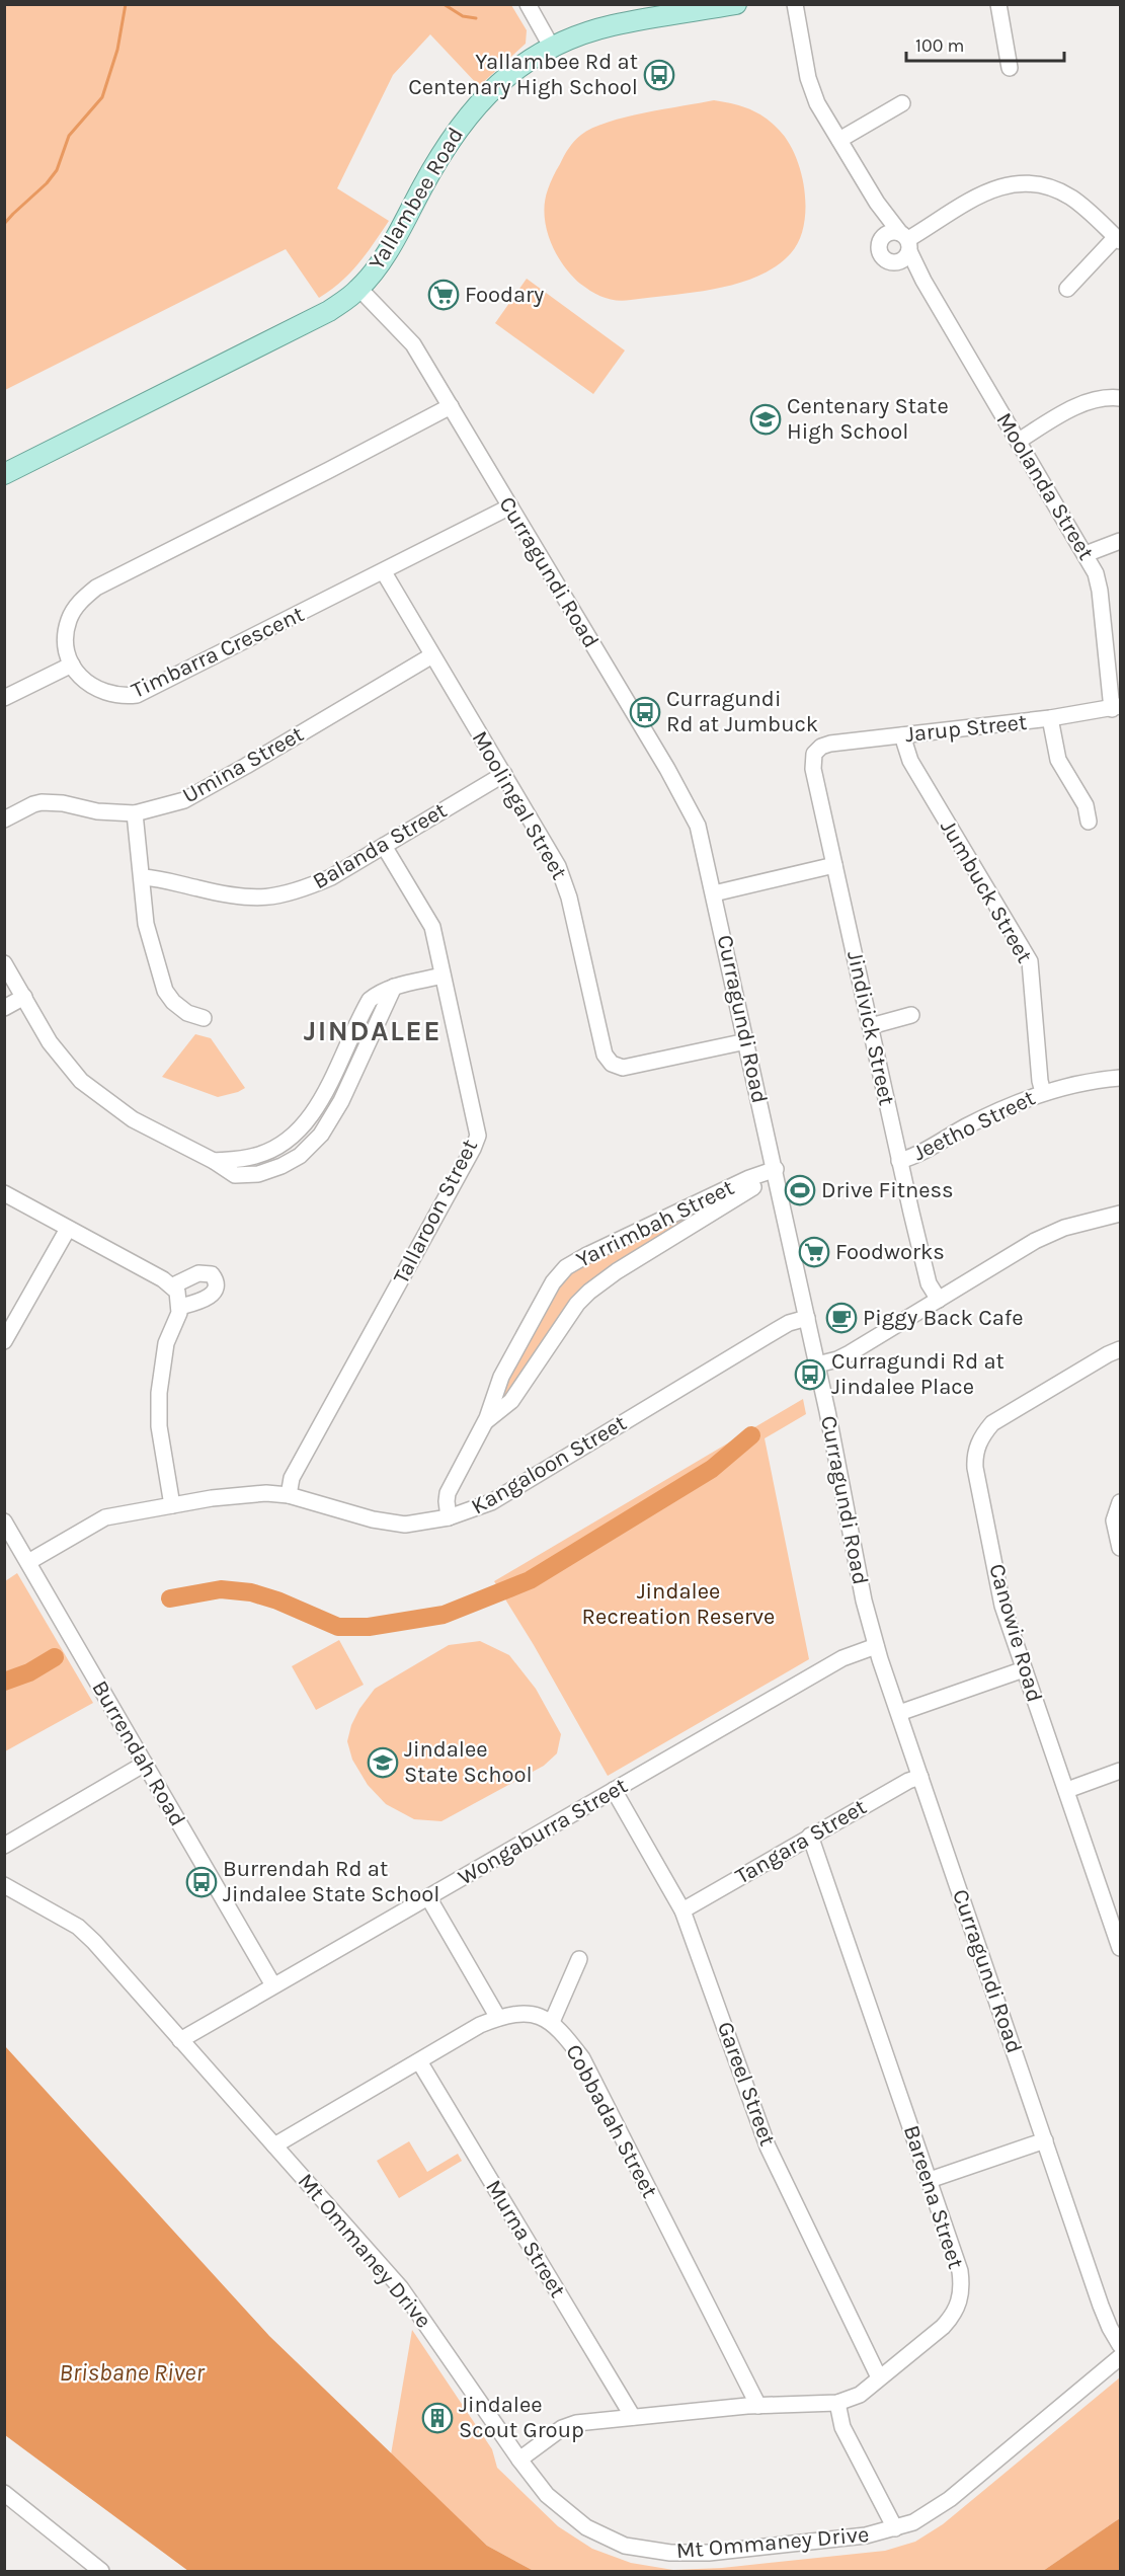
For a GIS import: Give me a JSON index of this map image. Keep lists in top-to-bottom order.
{
  "streets": {
    "main road": ["Yallambee Road"],
    "street": [
      "Moolanda Street",
      "Curragundi Road",
      "Timbarra Crescent",
      "Jarup Street",
      "Umina Street",
      "Moolingal Street",
      "Balanda Street",
      "Jumbuck Street",
      "Jindivick Street",
      "Jeetho Street",
      "Tallaroon Street",
      "Yarrimbah Street",
      "Kangaloon Street",
      "Canowie Road",
      "Burrendah Road",
      "Wongaburra Street",
      "Tangara Street",
      "Gareel Street",
      "Cobbadah Street",
      "Bareena Street",
      "Murna Street",
      "Mt Ommaney Drive"
    ]
  },
  "crossings": [
    ["Yallambee Road", "Curragundi Road"],
    ["Moolanda Street", "Jarup Street"],
    ["Curragundi Road", "Timbarra Crescent"],
    ["Curragundi Road", "Moolingal Street"],
    ["Curragundi Road", "Yarrimbah Street"],
    ["Curragundi Road", "Kangaloon Street"],
    ["Curragundi Road", "Wongaburra Street"],
    ["Curragundi Road", "Tangara Street"],
    ["Timbarra Crescent", "Moolingal Street"],
    ["Jarup Street", "Jumbuck Street"],
    ["Jarup Street", "Jindivick Street"],
    ["Umina Street", "Moolingal Street"],
    ["Moolingal Street", "Balanda Street"],
    ["Balanda Street", "Tallaroon Street"],
    ["Jumbuck Street", "Jeetho Street"],
    ["Jindivick Street", "Jeetho Street"],
    ["Tallaroon Street", "Kangaloon Street"],
    ["Yarrimbah Street", "Kangaloon Street"],
    ["Kangaloon Street", "Burrendah Road"],
    ["Burrendah Road", "Wongaburra Street"],
    ["Wongaburra Street", "Gareel Street"],
    ["Wongaburra Street", "Mt Ommaney Drive"],
    ["Tangara Street", "Gareel Street"],
    ["Tangara Street", "Bareena Street"],
    ["Gareel Street", "Bareena Street"],
    ["Cobbadah Street", "Bareena Street"],
    ["Cobbadah Street", "Murna Street"],
    ["Cobbadah Street", "Mt Ommaney Drive"],
    ["Bareena Street", "Murna Street"],
    ["Bareena Street", "Mt Ommaney Drive"]
  ],
  "districts": ["JINDALEE"],
  "water": ["Brisbane River"],
  "parks": ["Jindalee Recreation Reserve"],
  "places": {
    "bus stop": [
      "Yallambee Rd at Centenary High School",
      "Curragundi Rd at Jumbuck",
      "Curragundi Rd at Jindalee Place",
      "Burrendah Rd at Jindalee State School"
    ],
    "supermarket": ["Foodary", "Foodworks"],
    "school or university": ["Centenary State High School", "Jindalee State School"],
    "sports": ["Drive Fitness"],
    "cafe": ["Piggy Back Cafe"],
    "building": ["Jindalee Scout Group"]
  },
  "scale_bar": "100 m"
}
